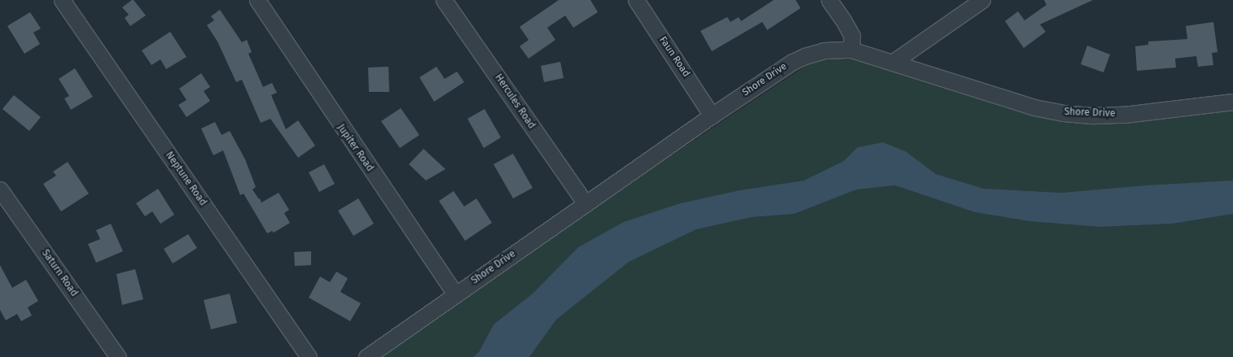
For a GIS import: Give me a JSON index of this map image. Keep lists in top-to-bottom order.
{
  "streets": {
    "street": [
      "Faun Road",
      "Shore Drive",
      "Hercules Road",
      "Jupiter Road",
      "Neptune Road",
      "Saturn Road"
    ]
  },
  "crossings": [
    ["Faun Road", "Shore Drive"],
    ["Shore Drive", "Hercules Road"],
    ["Shore Drive", "Jupiter Road"]
  ]
}
